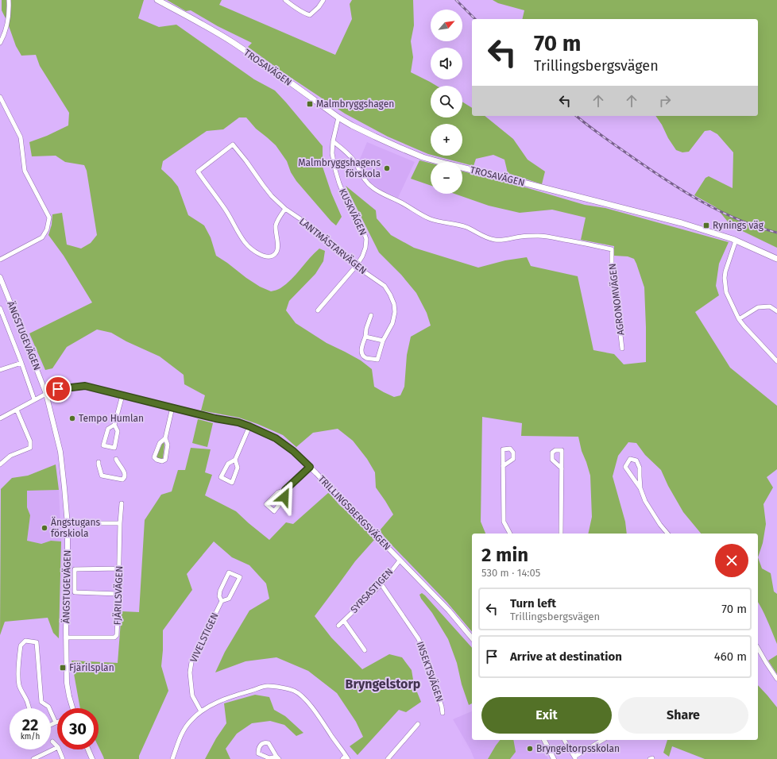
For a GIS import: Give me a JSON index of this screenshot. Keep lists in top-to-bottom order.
{
  "streets": {
    "main road": ["TROSAVÄGEN"],
    "street": [
      "KUSKVÄGEN",
      "LANTMÄSTARVÄGEN",
      "AGRONOMVÄGEN",
      "ÄNGSTUGEVÄGEN",
      "TRILLINGSBERGSVÄGEN",
      "SYRSASTIGEN",
      "FJÄRILSVÄGEN",
      "VIVELSTIGEN",
      "INSEKTSVÄGEN"
    ]
  },
  "crossings": [
    ["TROSAVÄGEN", "KUSKVÄGEN"],
    ["KUSKVÄGEN", "LANTMÄSTARVÄGEN"],
    ["KUSKVÄGEN", "AGRONOMVÄGEN"],
    ["ÄNGSTUGEVÄGEN", "TRILLINGSBERGSVÄGEN"],
    ["ÄNGSTUGEVÄGEN", "FJÄRILSVÄGEN"],
    ["TRILLINGSBERGSVÄGEN", "SYRSASTIGEN"],
    ["SYRSASTIGEN", "INSEKTSVÄGEN"]
  ],
  "districts": ["Bryngelstorp"],
  "places": {
    "transit": ["Malmbryggshagen", "Rynings väg", "Fjärilsplan"],
    "other": [
      "Malmbryggshagens förskola",
      "Tempo Humlan",
      "Ängstugans förskiola",
      "Bryngeltorpsskolan"
    ]
  },
  "north": "top right",
  "page": {
    "map_buttons": ["+", "−"],
    "turn": ["70 m", "Trillingsbergsvägen"],
    "heading": ["2 min", "530 m · 14:05"],
    "list": [
      {
        "name": "Turn left",
        "note": "Trillingsbergsvägen",
        "value": "70 m"
      },
      {
        "name": "Arrive at destination",
        "value": "460 m"
      }
    ],
    "buttons": ["Exit", "Share"],
    "speed": "22 km/h",
    "limit": "30"
  }
}
